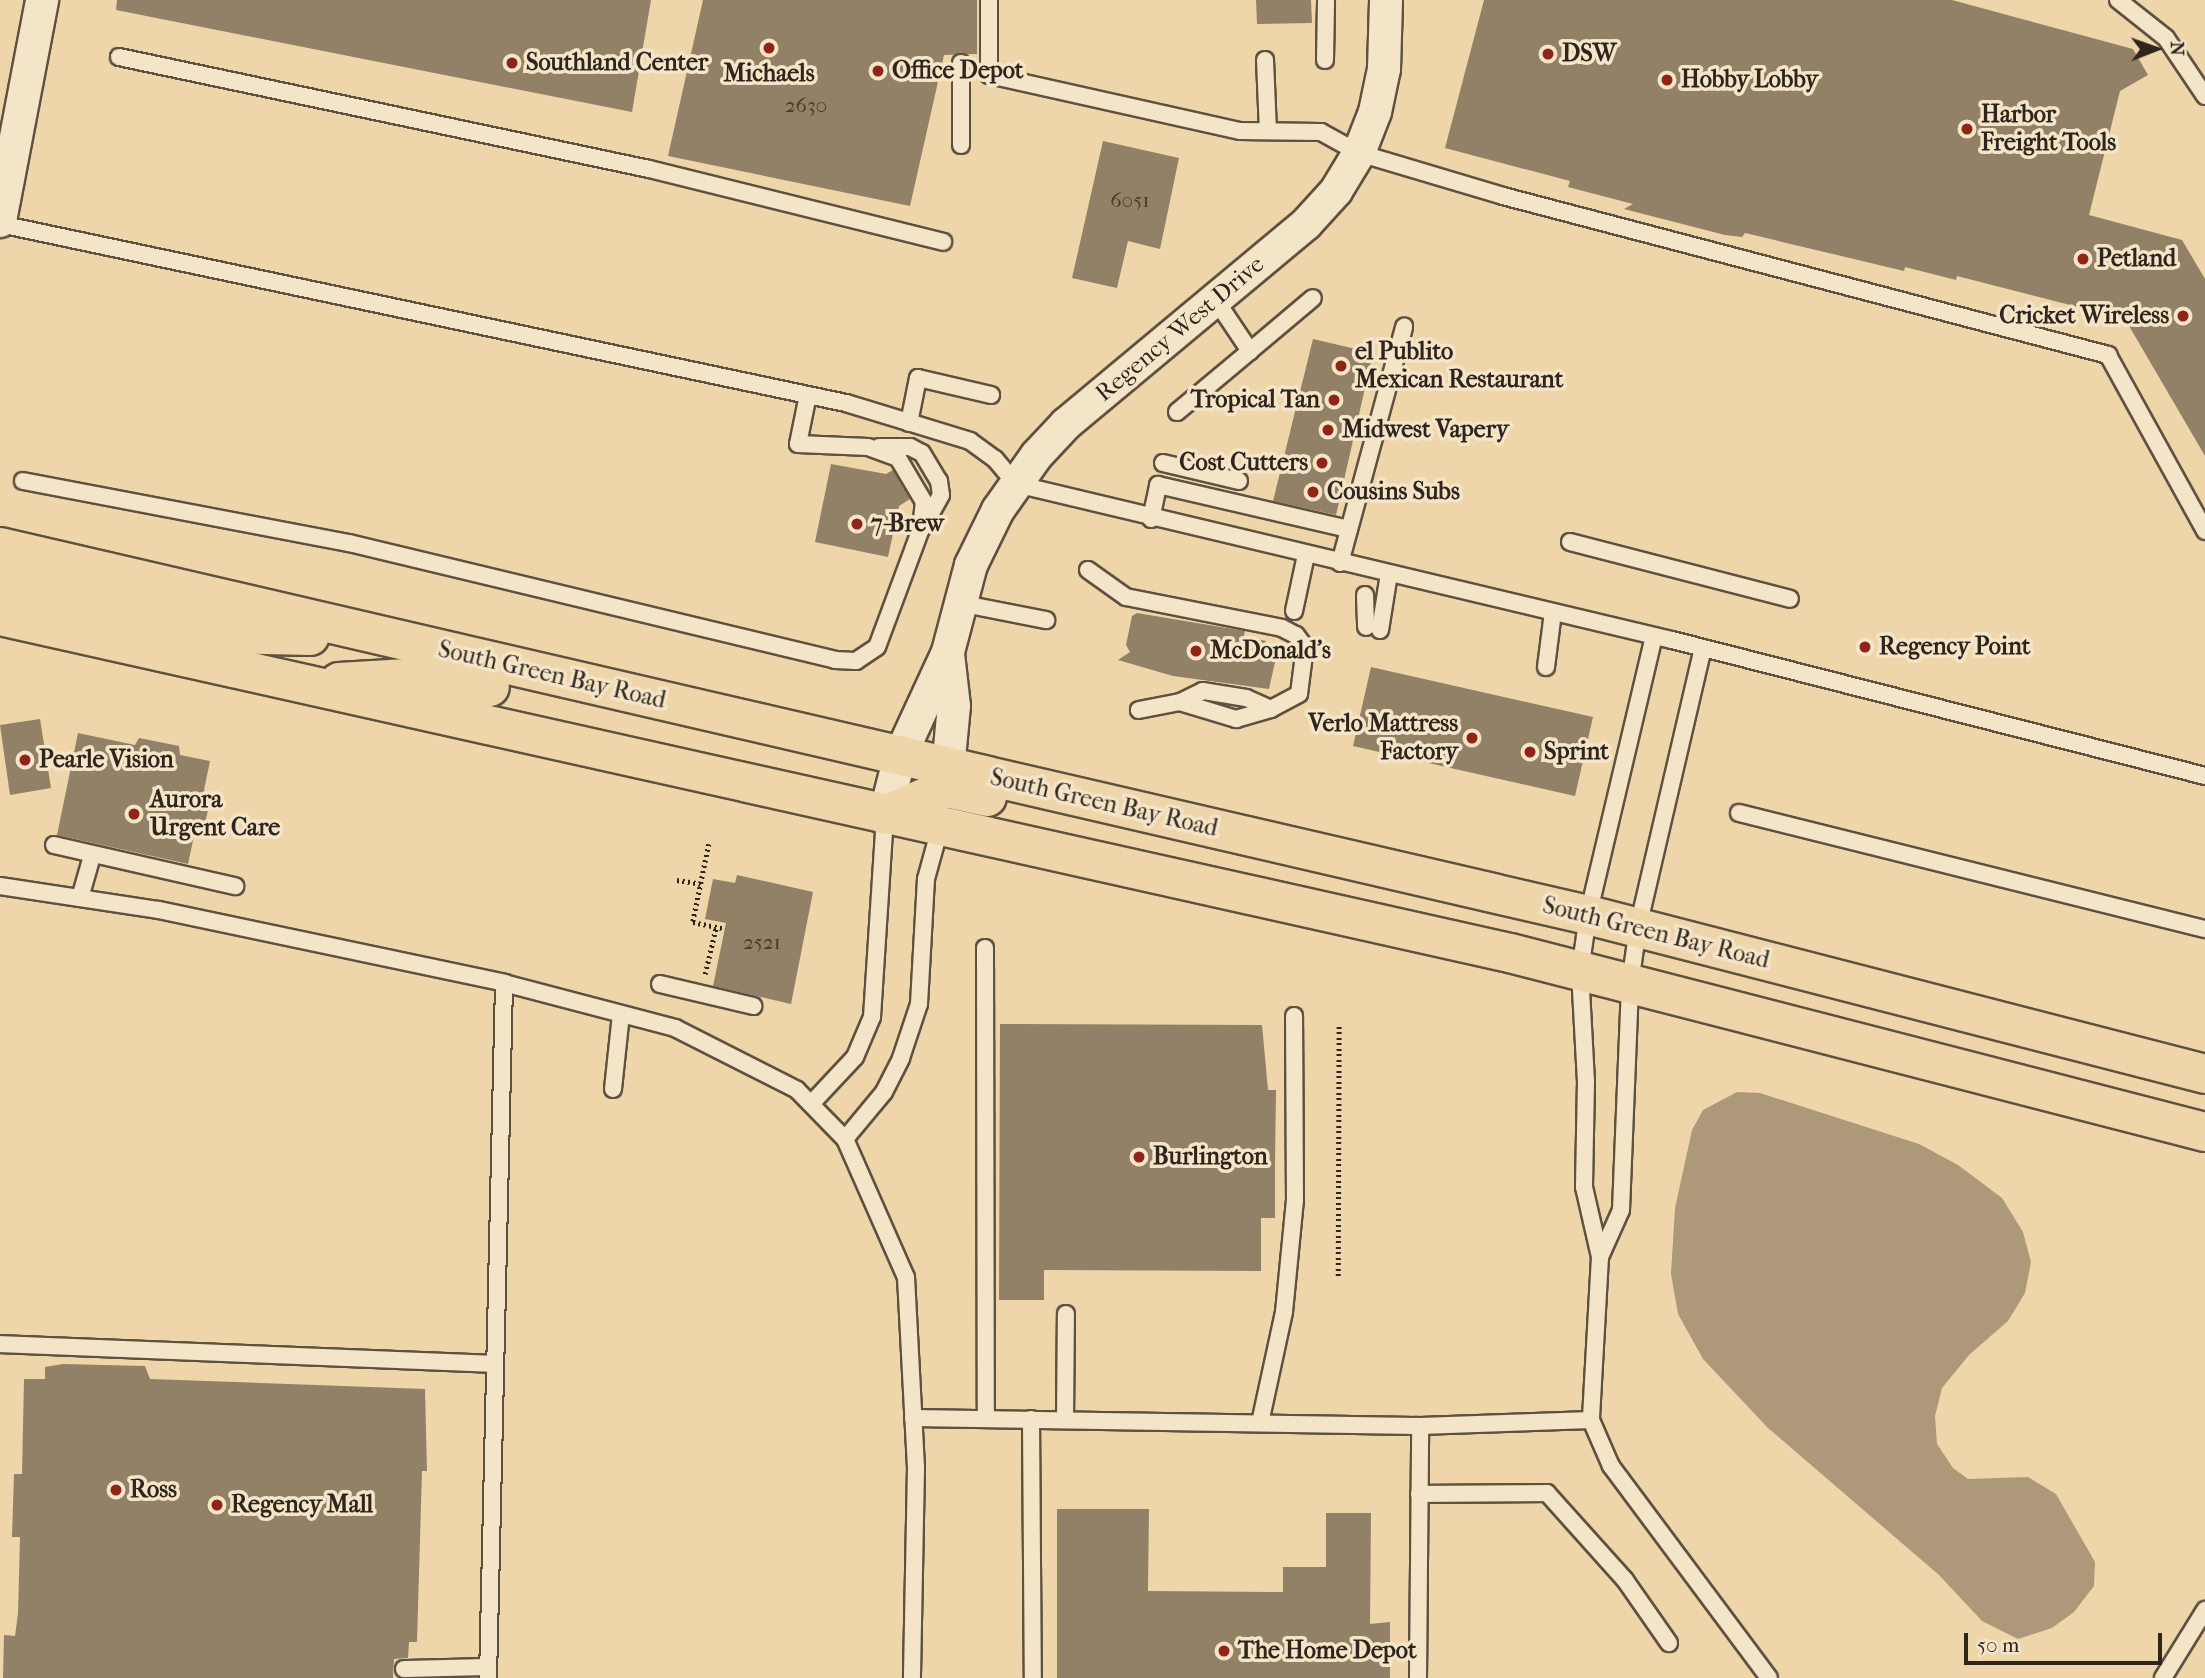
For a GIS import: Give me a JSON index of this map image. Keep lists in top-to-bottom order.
{
  "streets": {
    "main road": ["South Green Bay Road"],
    "street": ["Regency West Drive"]
  },
  "crossings": [
    ["Regency West Drive", "South Green Bay Road"]
  ],
  "places": [
    "Michaels",
    "DSW",
    "Southland Center",
    "Office Depot",
    "Hobby Lobby",
    "Harbor Freight Tools",
    "Petland",
    "Cricket Wireless",
    "el Publito Mexican Restaurant",
    "Tropical Tan",
    "Midwest Vapery",
    "Cost Cutters",
    "Cousins Subs",
    "7-Brew",
    "Regency Point",
    "McDonald's",
    "Verlo Mattress Factory",
    "Sprint",
    "Pearle Vision",
    "Aurora Urgent Care",
    "Burlington",
    "Ross",
    "Regency Mall",
    "The Home Depot"
  ],
  "house_numbers": ["2630", "6051", "2521"],
  "scale_bar": "50 m",
  "north": "right"
}
